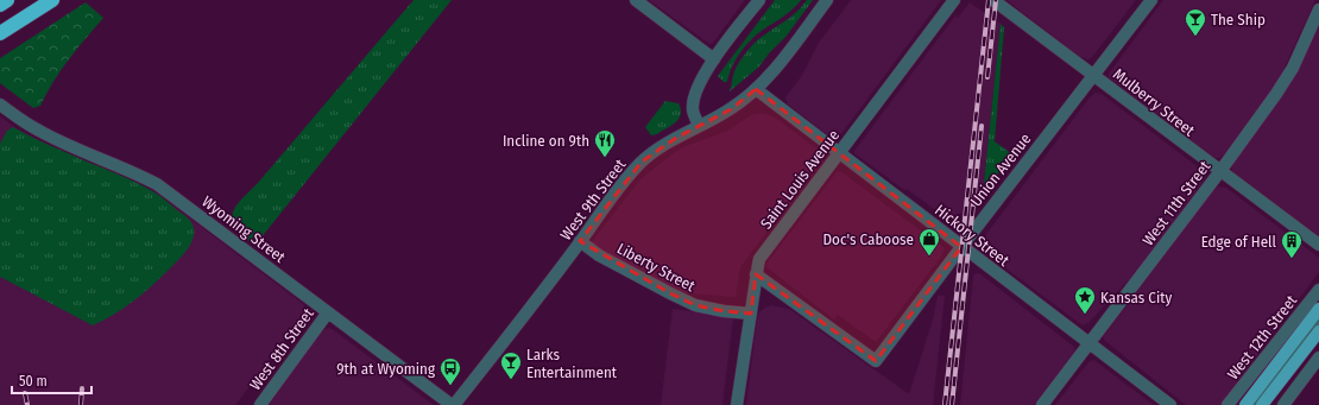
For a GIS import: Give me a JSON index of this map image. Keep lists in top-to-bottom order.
{
  "streets": {
    "main road": ["West 12th Street"],
    "street": [
      "Mulberry Street",
      "Union Avenue",
      "Saint Louis Avenue",
      "West 9th Street",
      "West 11th Street",
      "Wyoming Street",
      "Hickory Street",
      "Liberty Street",
      "West 8th Street"
    ]
  },
  "crossings": [
    ["Mulberry Street", "Union Avenue"],
    ["Mulberry Street", "West 11th Street"],
    ["Union Avenue", "Saint Louis Avenue"],
    ["Union Avenue", "Hickory Street"],
    ["Saint Louis Avenue", "Hickory Street"],
    ["Saint Louis Avenue", "Liberty Street"],
    ["West 9th Street", "Wyoming Street"],
    ["West 9th Street", "Hickory Street"],
    ["West 9th Street", "Liberty Street"],
    ["West 11th Street", "Hickory Street"],
    ["Wyoming Street", "West 8th Street"]
  ],
  "places": {
    "bar": ["The Ship", "Larks Entertainment"],
    "restaurant": ["Incline on 9th"],
    "shop": ["Doc's Caboose"],
    "building": ["Edge of Hell"],
    "place": ["Kansas City"],
    "bus stop": ["9th at Wyoming"]
  },
  "scale_bar": "50 m"
}
